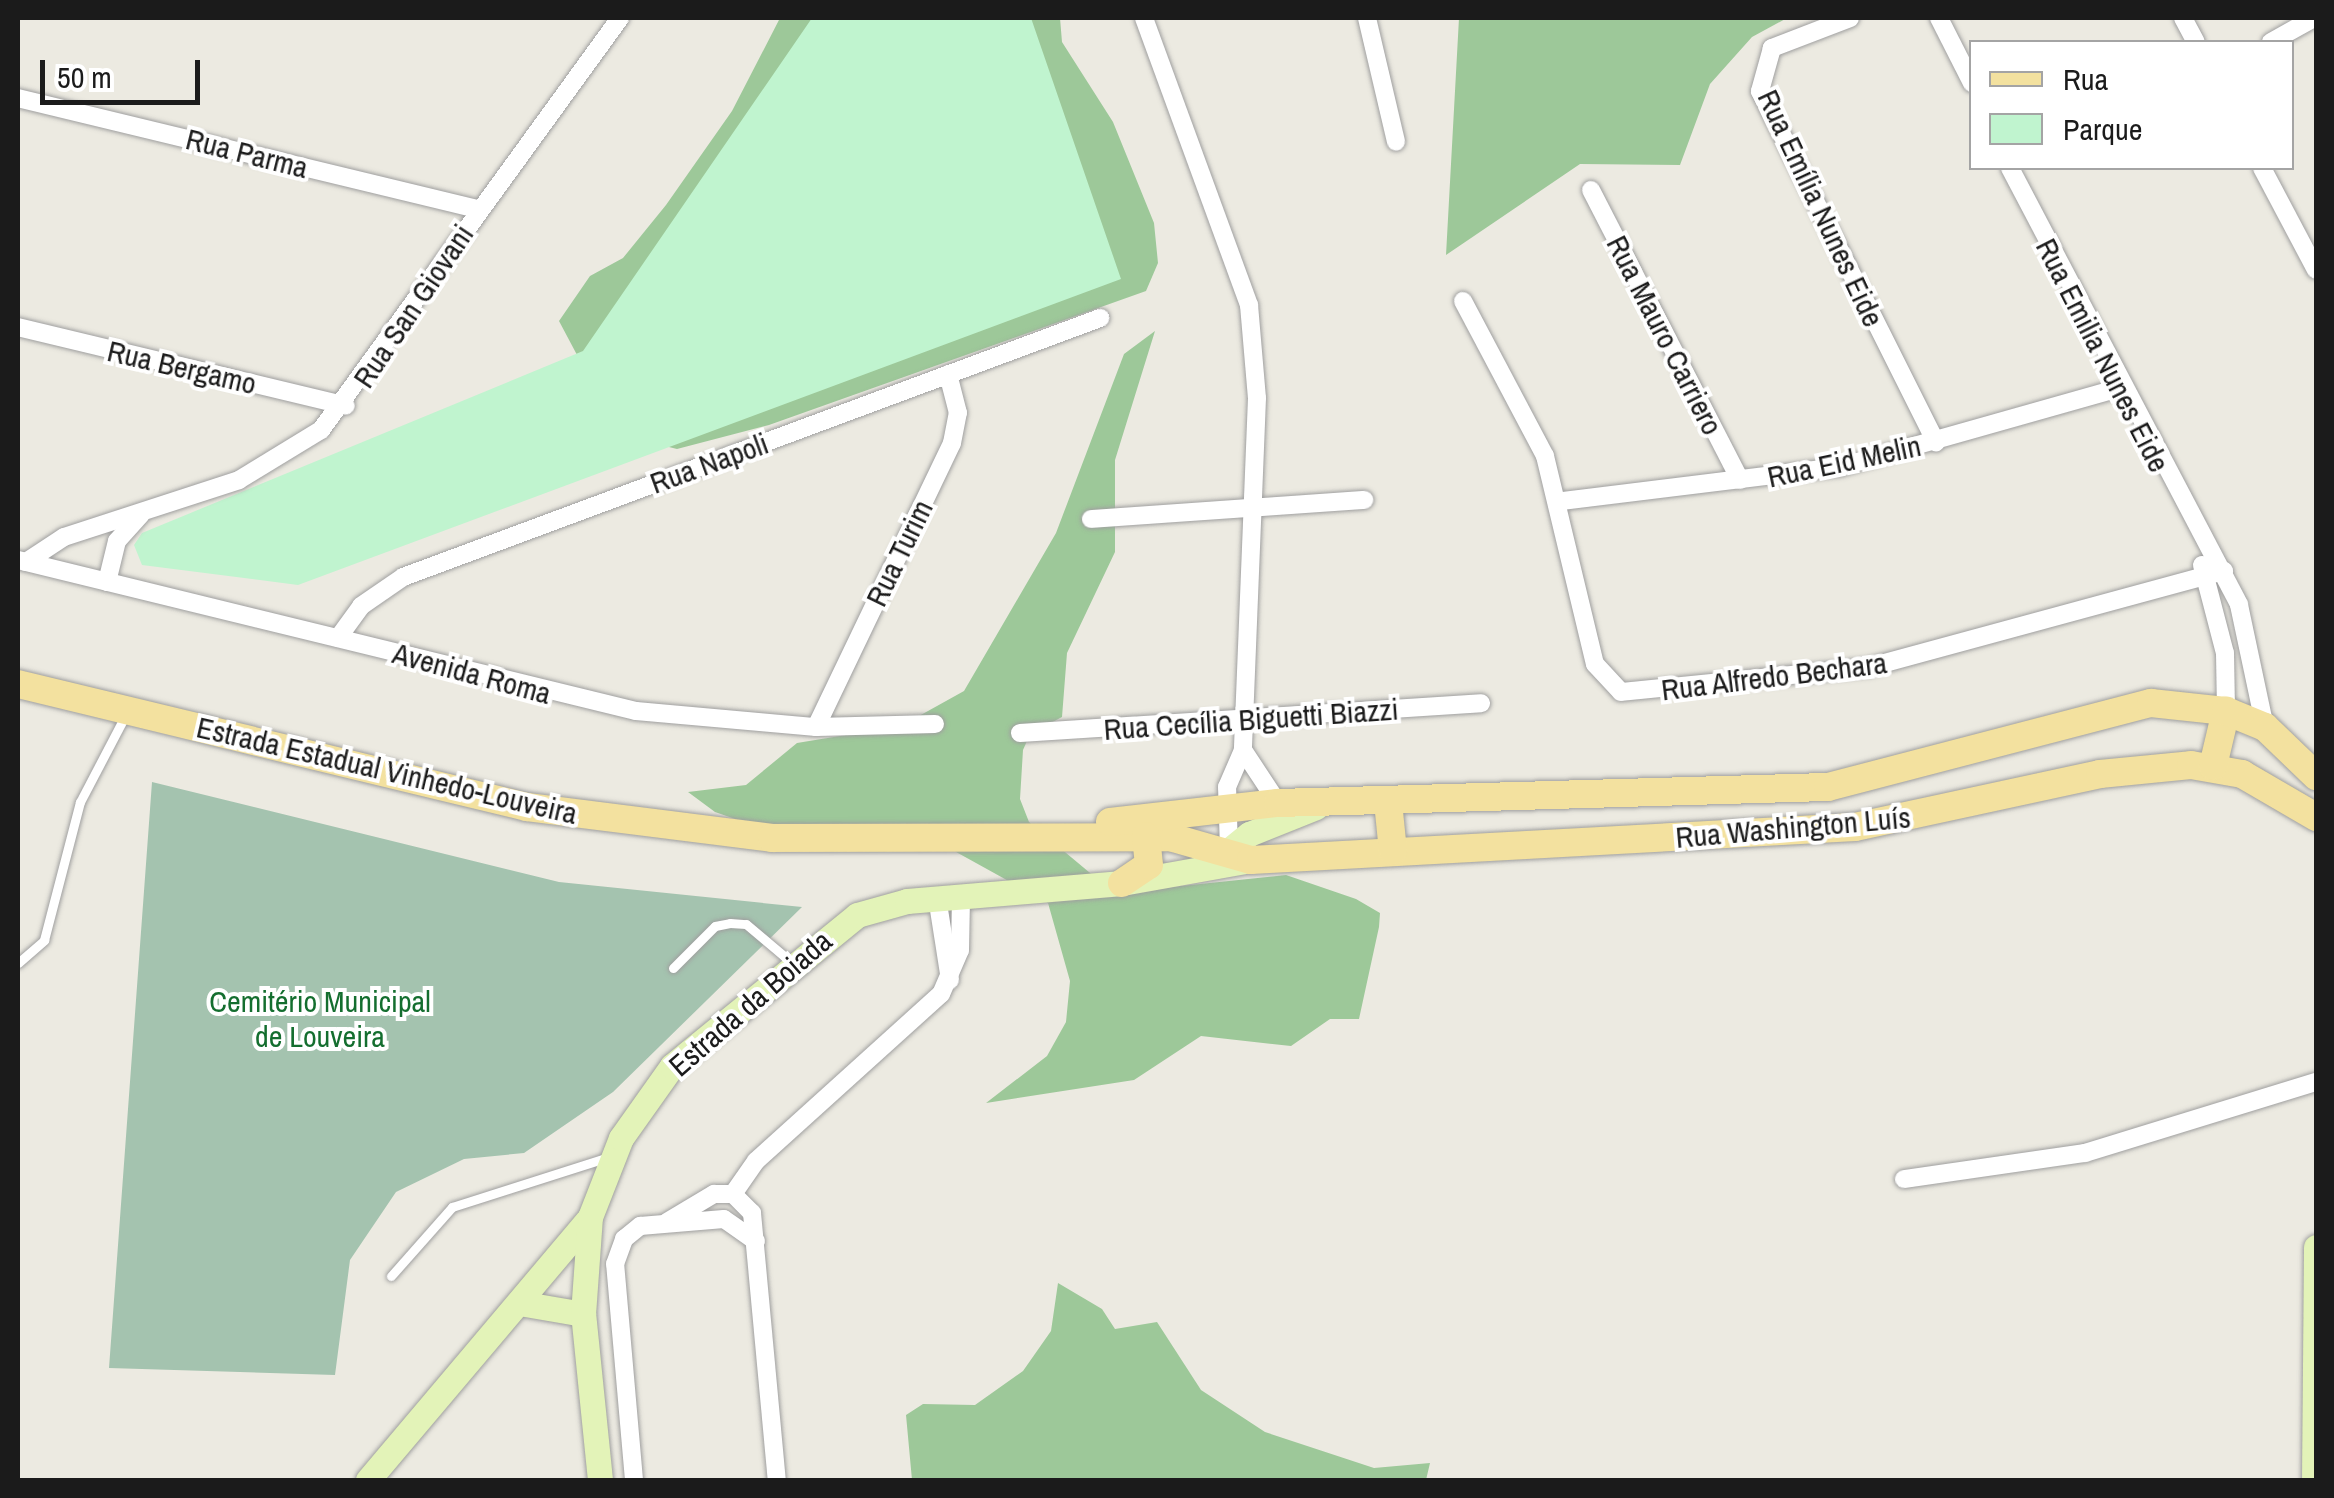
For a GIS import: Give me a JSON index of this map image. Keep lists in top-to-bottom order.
{
  "streets": {
    "main road": ["Estrada Estadual Vinhedo-Louveira", "Rua Washington Luís", "Estrada da Boiada"],
    "street": [
      "Rua Parma",
      "Rua Emília Nunes Eide",
      "Rua San Giovani",
      "Rua Mauro Carriero",
      "Rua Emilia Nunes Eide",
      "Rua Bergamo",
      "Rua Eid Melin",
      "Rua Napoli",
      "Rua Turim",
      "Avenida Roma",
      "Rua Alfredo Bechara",
      "Rua Cecília Biguetti Biazzi"
    ]
  },
  "crossings": [
    ["Rua Parma", "Rua San Giovani"],
    ["Rua Emília Nunes Eide", "Rua Eid Melin"],
    ["Rua San Giovani", "Rua Bergamo"],
    ["Rua San Giovani", "Avenida Roma"],
    ["Rua Mauro Carriero", "Rua Eid Melin"],
    ["Rua Emilia Nunes Eide", "Rua Eid Melin"],
    ["Rua Emilia Nunes Eide", "Rua Alfredo Bechara"],
    ["Rua Eid Melin", "Rua Alfredo Bechara"],
    ["Rua Napoli", "Rua Turim"],
    ["Rua Napoli", "Avenida Roma"],
    ["Rua Turim", "Avenida Roma"],
    ["Estrada Estadual Vinhedo-Louveira", "Rua Washington Luís"],
    ["Rua Washington Luís", "Estrada da Boiada"]
  ],
  "parks": ["Cemitério Municipal de Louveira"],
  "legend": ["Rua", "Parque"],
  "scale_bar": "50 m"
}
